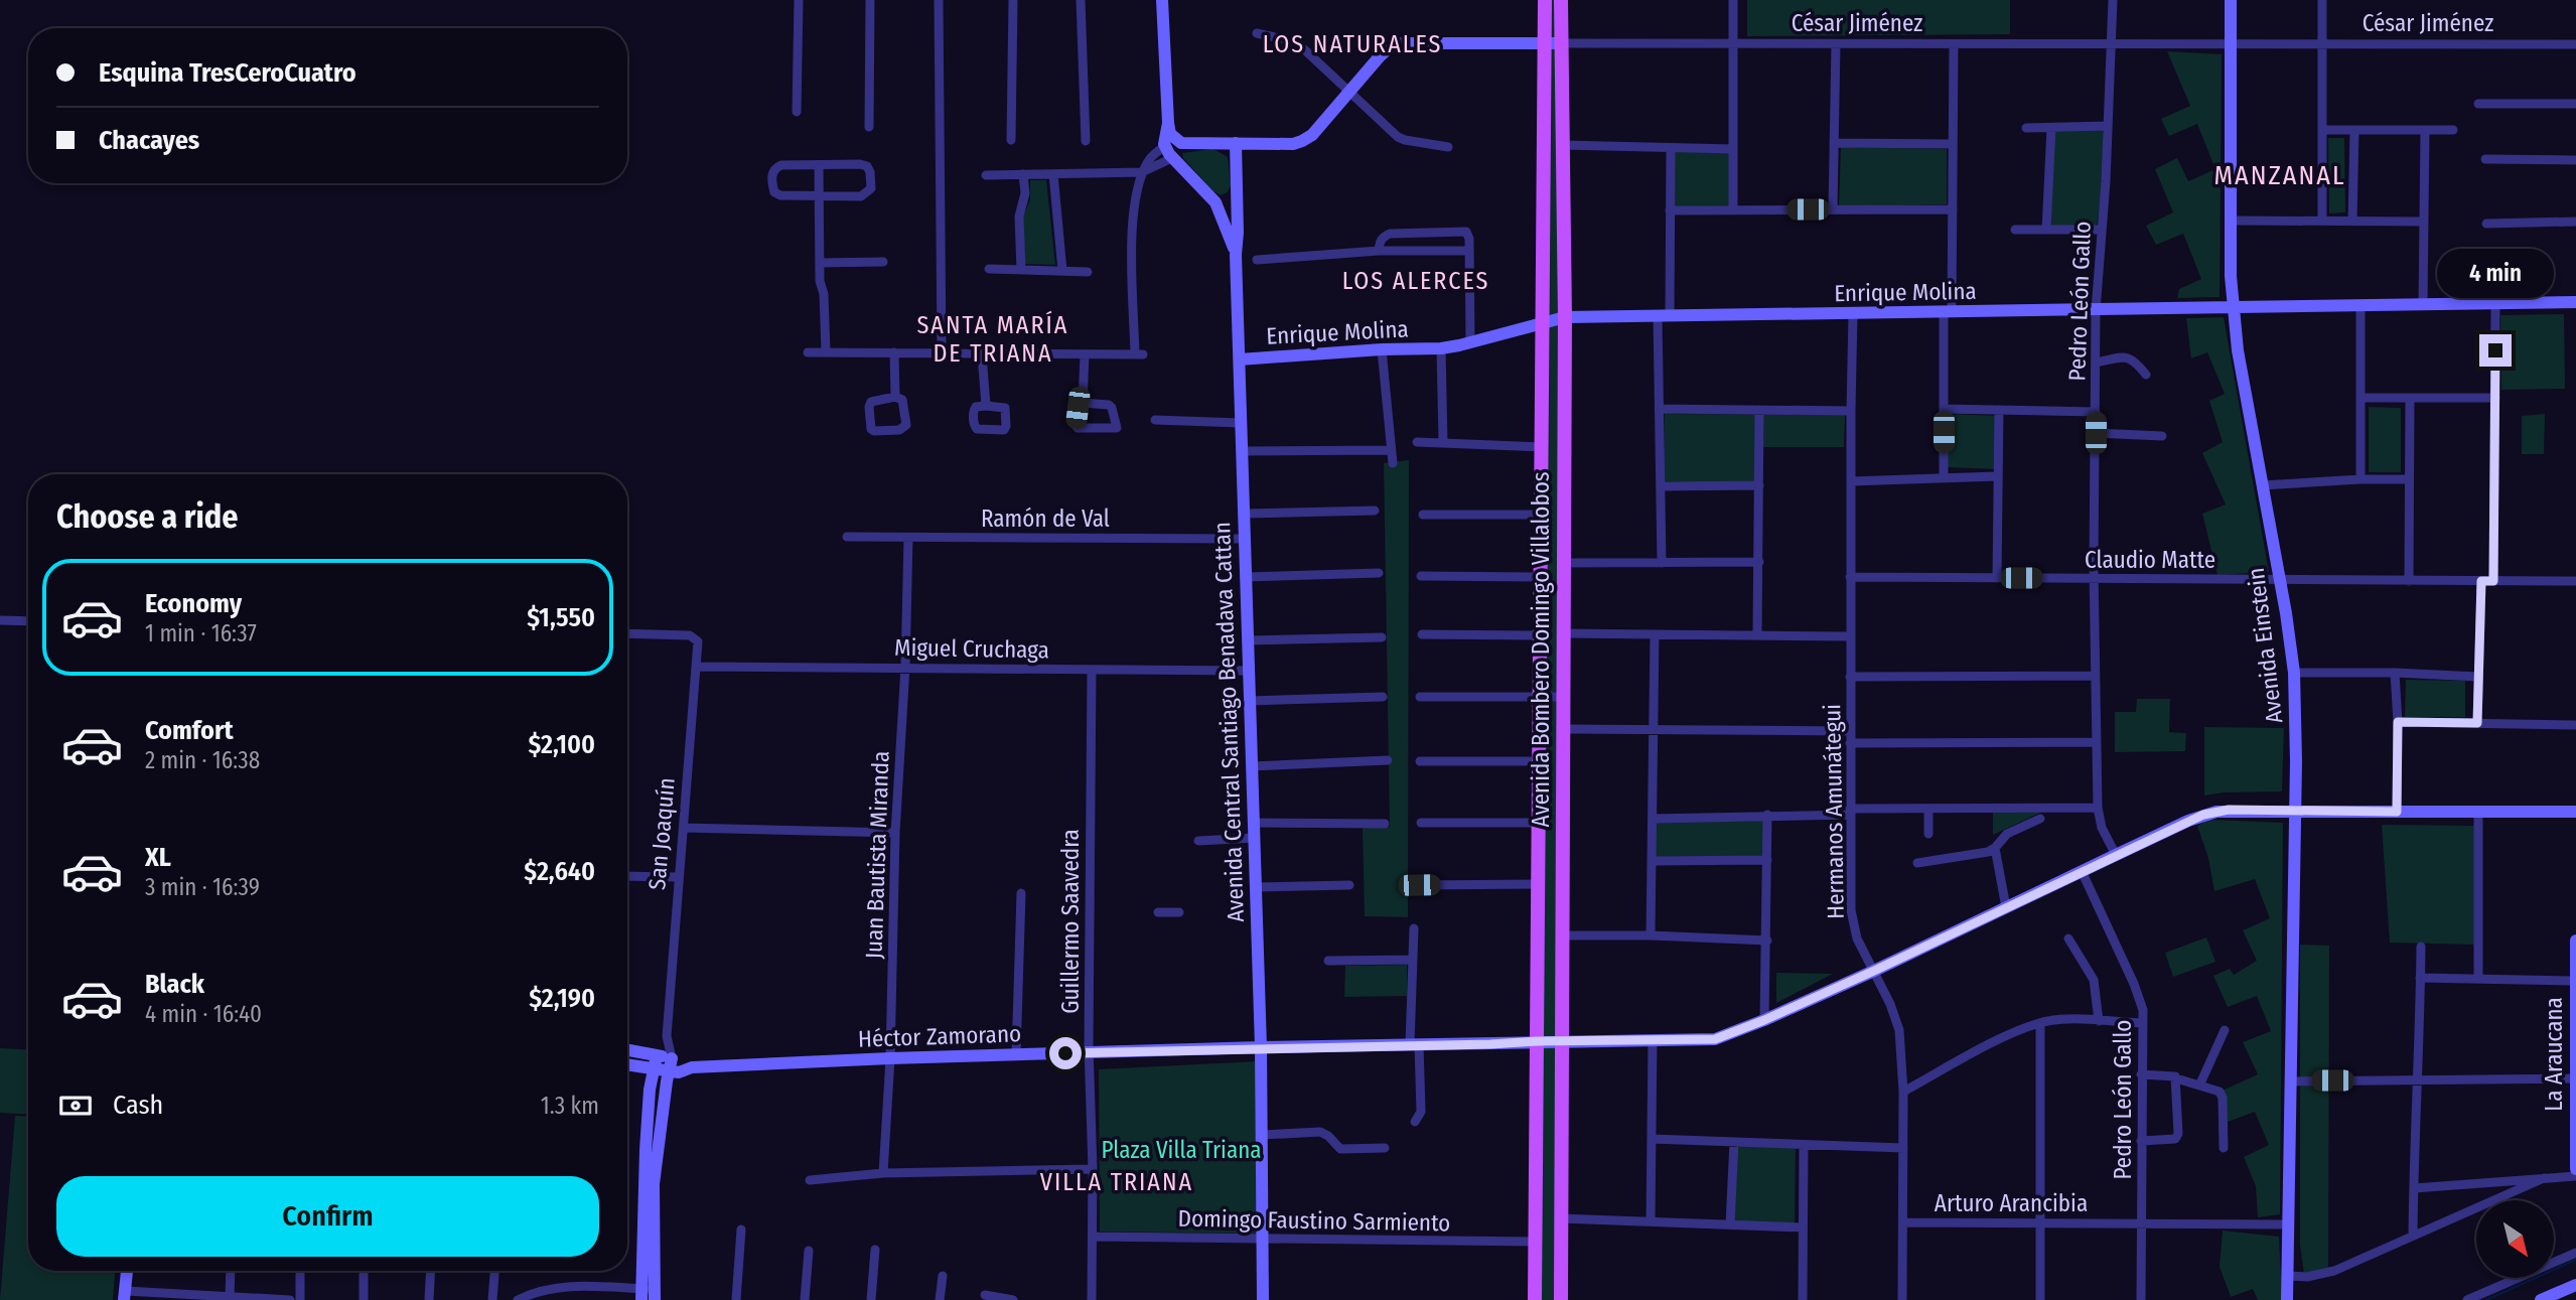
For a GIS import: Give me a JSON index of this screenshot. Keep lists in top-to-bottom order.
{
  "streets": {
    "main road": ["Avenida Bombero Domingo Villalobos"],
    "street": [
      "César Jiménez",
      "Enrique Molina",
      "Pedro León Gallo",
      "Ramón de Val",
      "Claudio Matte",
      "Avenida Einstein",
      "Miguel Cruchaga",
      "Avenida Central Santiago Benadava Cattan",
      "Hermanos Amunátegui",
      "San Joaquín",
      "Juan Bautista Miranda",
      "Guillermo Saavedra",
      "Héctor Zamorano",
      "La Araucana",
      "Arturo Arancibia",
      "Domingo Faustino Sarmiento"
    ]
  },
  "crossings": [
    ["César Jiménez", "Pedro León Gallo"],
    ["César Jiménez", "Avenida Einstein"],
    ["César Jiménez", "Avenida Bombero Domingo Villalobos"],
    ["César Jiménez", "Avenida Central Santiago Benadava Cattan"],
    ["Enrique Molina", "Pedro León Gallo"],
    ["Enrique Molina", "Avenida Einstein"],
    ["Enrique Molina", "Avenida Bombero Domingo Villalobos"],
    ["Enrique Molina", "Avenida Central Santiago Benadava Cattan"],
    ["Enrique Molina", "Hermanos Amunátegui"],
    ["Pedro León Gallo", "Claudio Matte"],
    ["Pedro León Gallo", "Héctor Zamorano"],
    ["Pedro León Gallo", "Arturo Arancibia"],
    ["Ramón de Val", "Avenida Central Santiago Benadava Cattan"],
    ["Ramón de Val", "Juan Bautista Miranda"],
    ["Claudio Matte", "Avenida Einstein"],
    ["Claudio Matte", "Hermanos Amunátegui"],
    ["Avenida Einstein", "Héctor Zamorano"],
    ["Avenida Einstein", "Arturo Arancibia"],
    ["Miguel Cruchaga", "Avenida Central Santiago Benadava Cattan"],
    ["Miguel Cruchaga", "San Joaquín"],
    ["Miguel Cruchaga", "Juan Bautista Miranda"],
    ["Miguel Cruchaga", "Guillermo Saavedra"],
    ["Avenida Bombero Domingo Villalobos", "Héctor Zamorano"],
    ["Avenida Bombero Domingo Villalobos", "Domingo Faustino Sarmiento"],
    ["Avenida Central Santiago Benadava Cattan", "Héctor Zamorano"],
    ["Avenida Central Santiago Benadava Cattan", "Domingo Faustino Sarmiento"],
    ["Hermanos Amunátegui", "Héctor Zamorano"],
    ["Hermanos Amunátegui", "Arturo Arancibia"],
    ["San Joaquín", "Héctor Zamorano"],
    ["Juan Bautista Miranda", "Héctor Zamorano"],
    ["Guillermo Saavedra", "Héctor Zamorano"],
    ["Guillermo Saavedra", "Domingo Faustino Sarmiento"]
  ],
  "districts": [
    "LOS NATURALES",
    "MANZANAL",
    "LOS ALERCES",
    "SANTA MARÍA DE TRIANA",
    "VILLA TRIANA"
  ],
  "parks": ["Plaza Villa Triana"],
  "north": "bottom right",
  "page": {
    "banner": ["Esquina TresCeroCuatro", "Chacayes"],
    "bubble": "4 min",
    "heading": "Choose a ride",
    "list": [
      {
        "name": "Economy",
        "note": "1 min · 16:37",
        "value": "$1,550"
      },
      {
        "name": "Comfort",
        "note": "2 min · 16:38",
        "value": "$2,100"
      },
      {
        "name": "XL",
        "note": "3 min · 16:39",
        "value": "$2,640"
      },
      {
        "name": "Black",
        "note": "4 min · 16:40",
        "value": "$2,190"
      }
    ],
    "pay": ["Cash", "1.3 km"],
    "buttons": "Confirm"
  }
}
